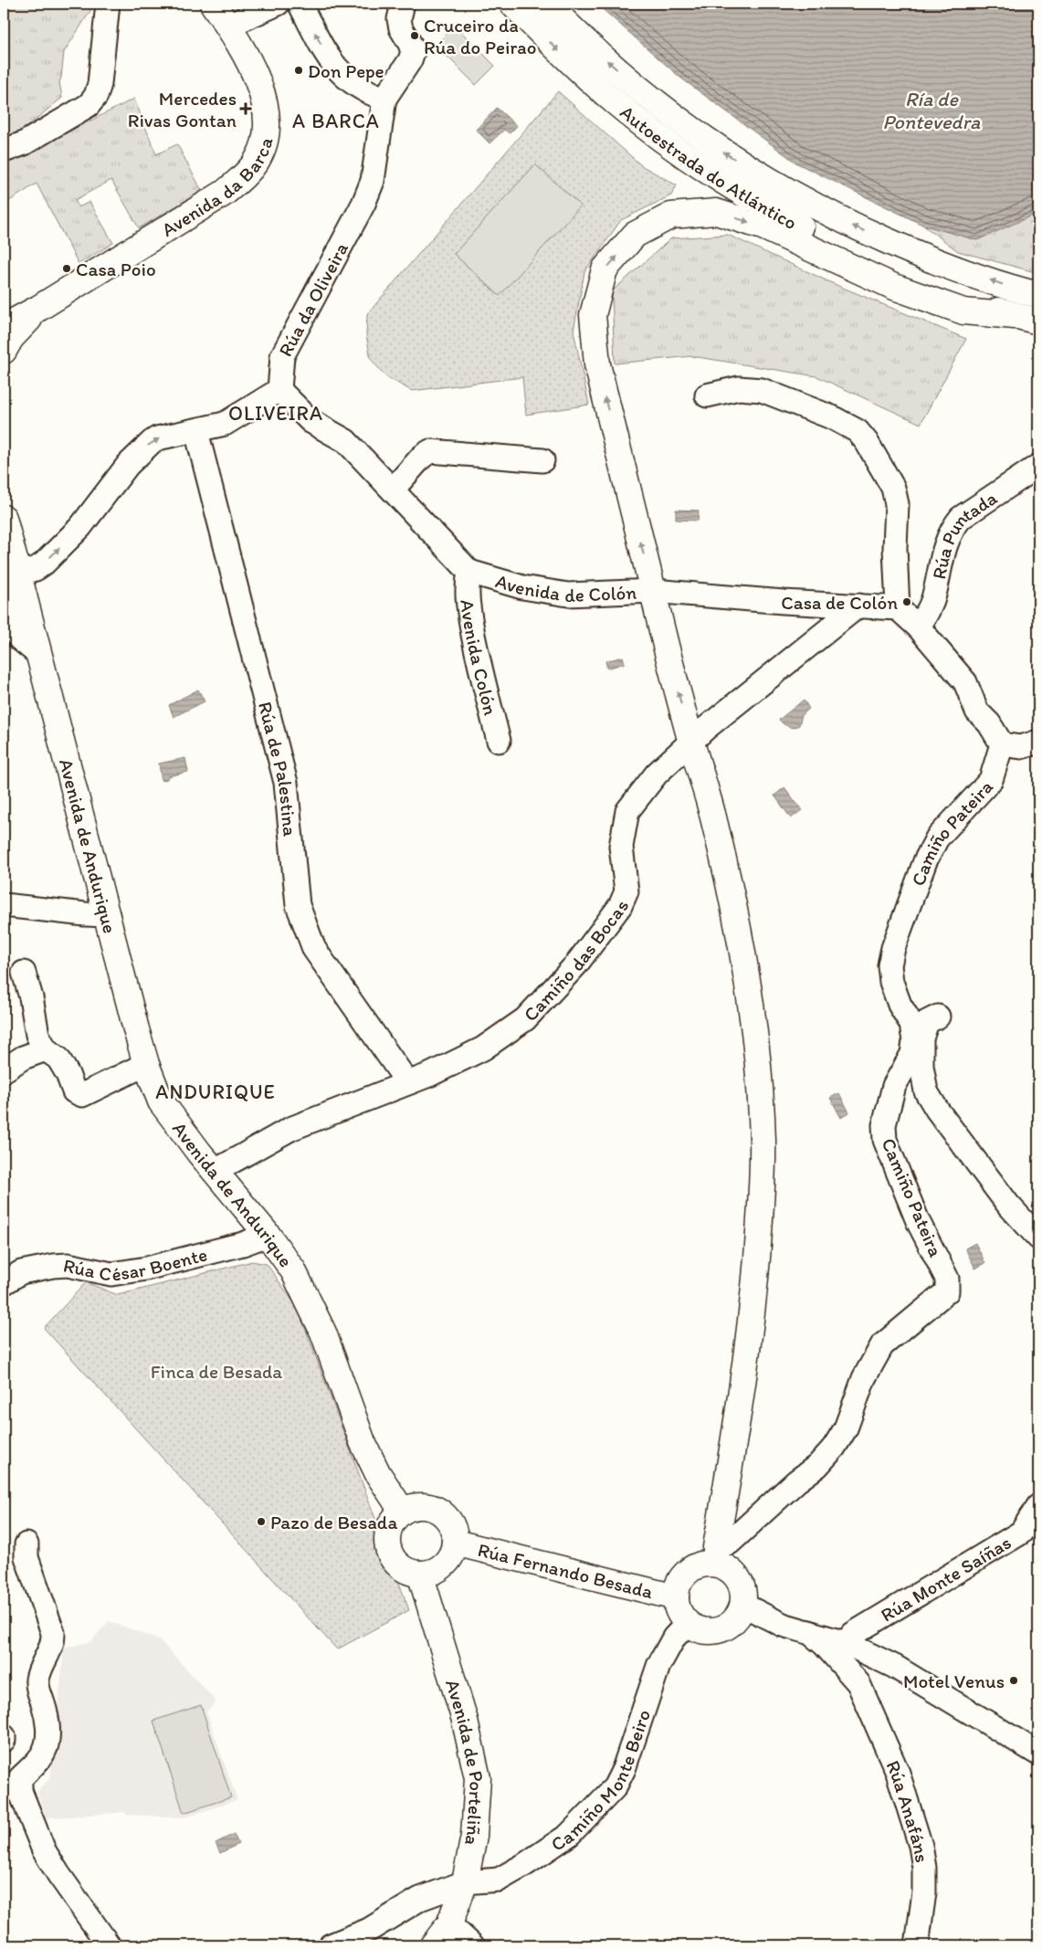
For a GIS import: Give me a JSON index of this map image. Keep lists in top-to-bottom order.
{
  "streets": {
    "main road": [
      "Autoestrada do Atlántico",
      "Avenida da Barca",
      "Avenida de Andurique",
      "Rúa Fernando Besada",
      "Avenida de Porteliña"
    ],
    "street": [
      "Rúa da Oliveira",
      "Rúa Puntada",
      "Avenida de Colón",
      "Avenida Colón",
      "Rúa de Palestina",
      "Camiño Pateira",
      "Camiño das Bocas",
      "Rúa César Boente",
      "Rúa Monte Saíñas",
      "Camiño Monte Beiro",
      "Rúa Anafáns"
    ]
  },
  "crossings": [
    ["Rúa da Oliveira", "Avenida de Colón"],
    ["Avenida de Colón", "Avenida Colón"],
    ["Avenida de Colón", "Camiño das Bocas"],
    ["Rúa de Palestina", "Camiño das Bocas"],
    ["Camiño Pateira", "Rúa Fernando Besada"],
    ["Camiño Pateira", "Camiño Monte Beiro"],
    ["Avenida de Andurique", "Camiño das Bocas"],
    ["Avenida de Andurique", "Rúa César Boente"],
    ["Avenida de Andurique", "Rúa Fernando Besada"],
    ["Avenida de Andurique", "Avenida de Porteliña"],
    ["Rúa Fernando Besada", "Avenida de Porteliña"],
    ["Rúa Fernando Besada", "Camiño Monte Beiro"],
    ["Avenida de Porteliña", "Camiño Monte Beiro"]
  ],
  "districts": ["A BARCA", "OLIVEIRA", "ANDURIQUE"],
  "water": ["Ría de Pontevedra"],
  "parks": ["Finca de Besada"],
  "places": {
    "other": [
      "Cruceiro da Rúa do Peirao",
      "Don Pepe",
      "Casa Poio",
      "Casa de Colón",
      "Pazo de Besada",
      "Motel Venus"
    ],
    "health": ["Mercedes Rivas Gontan"]
  }
}
